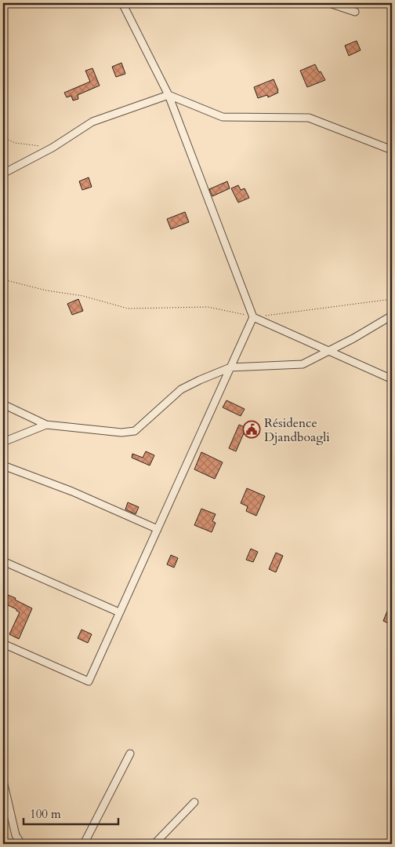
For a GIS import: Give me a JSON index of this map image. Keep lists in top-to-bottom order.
{
  "places": {
    "public building": ["Résidence Djandboagli"]
  },
  "scale_bar": "100 m"
}
